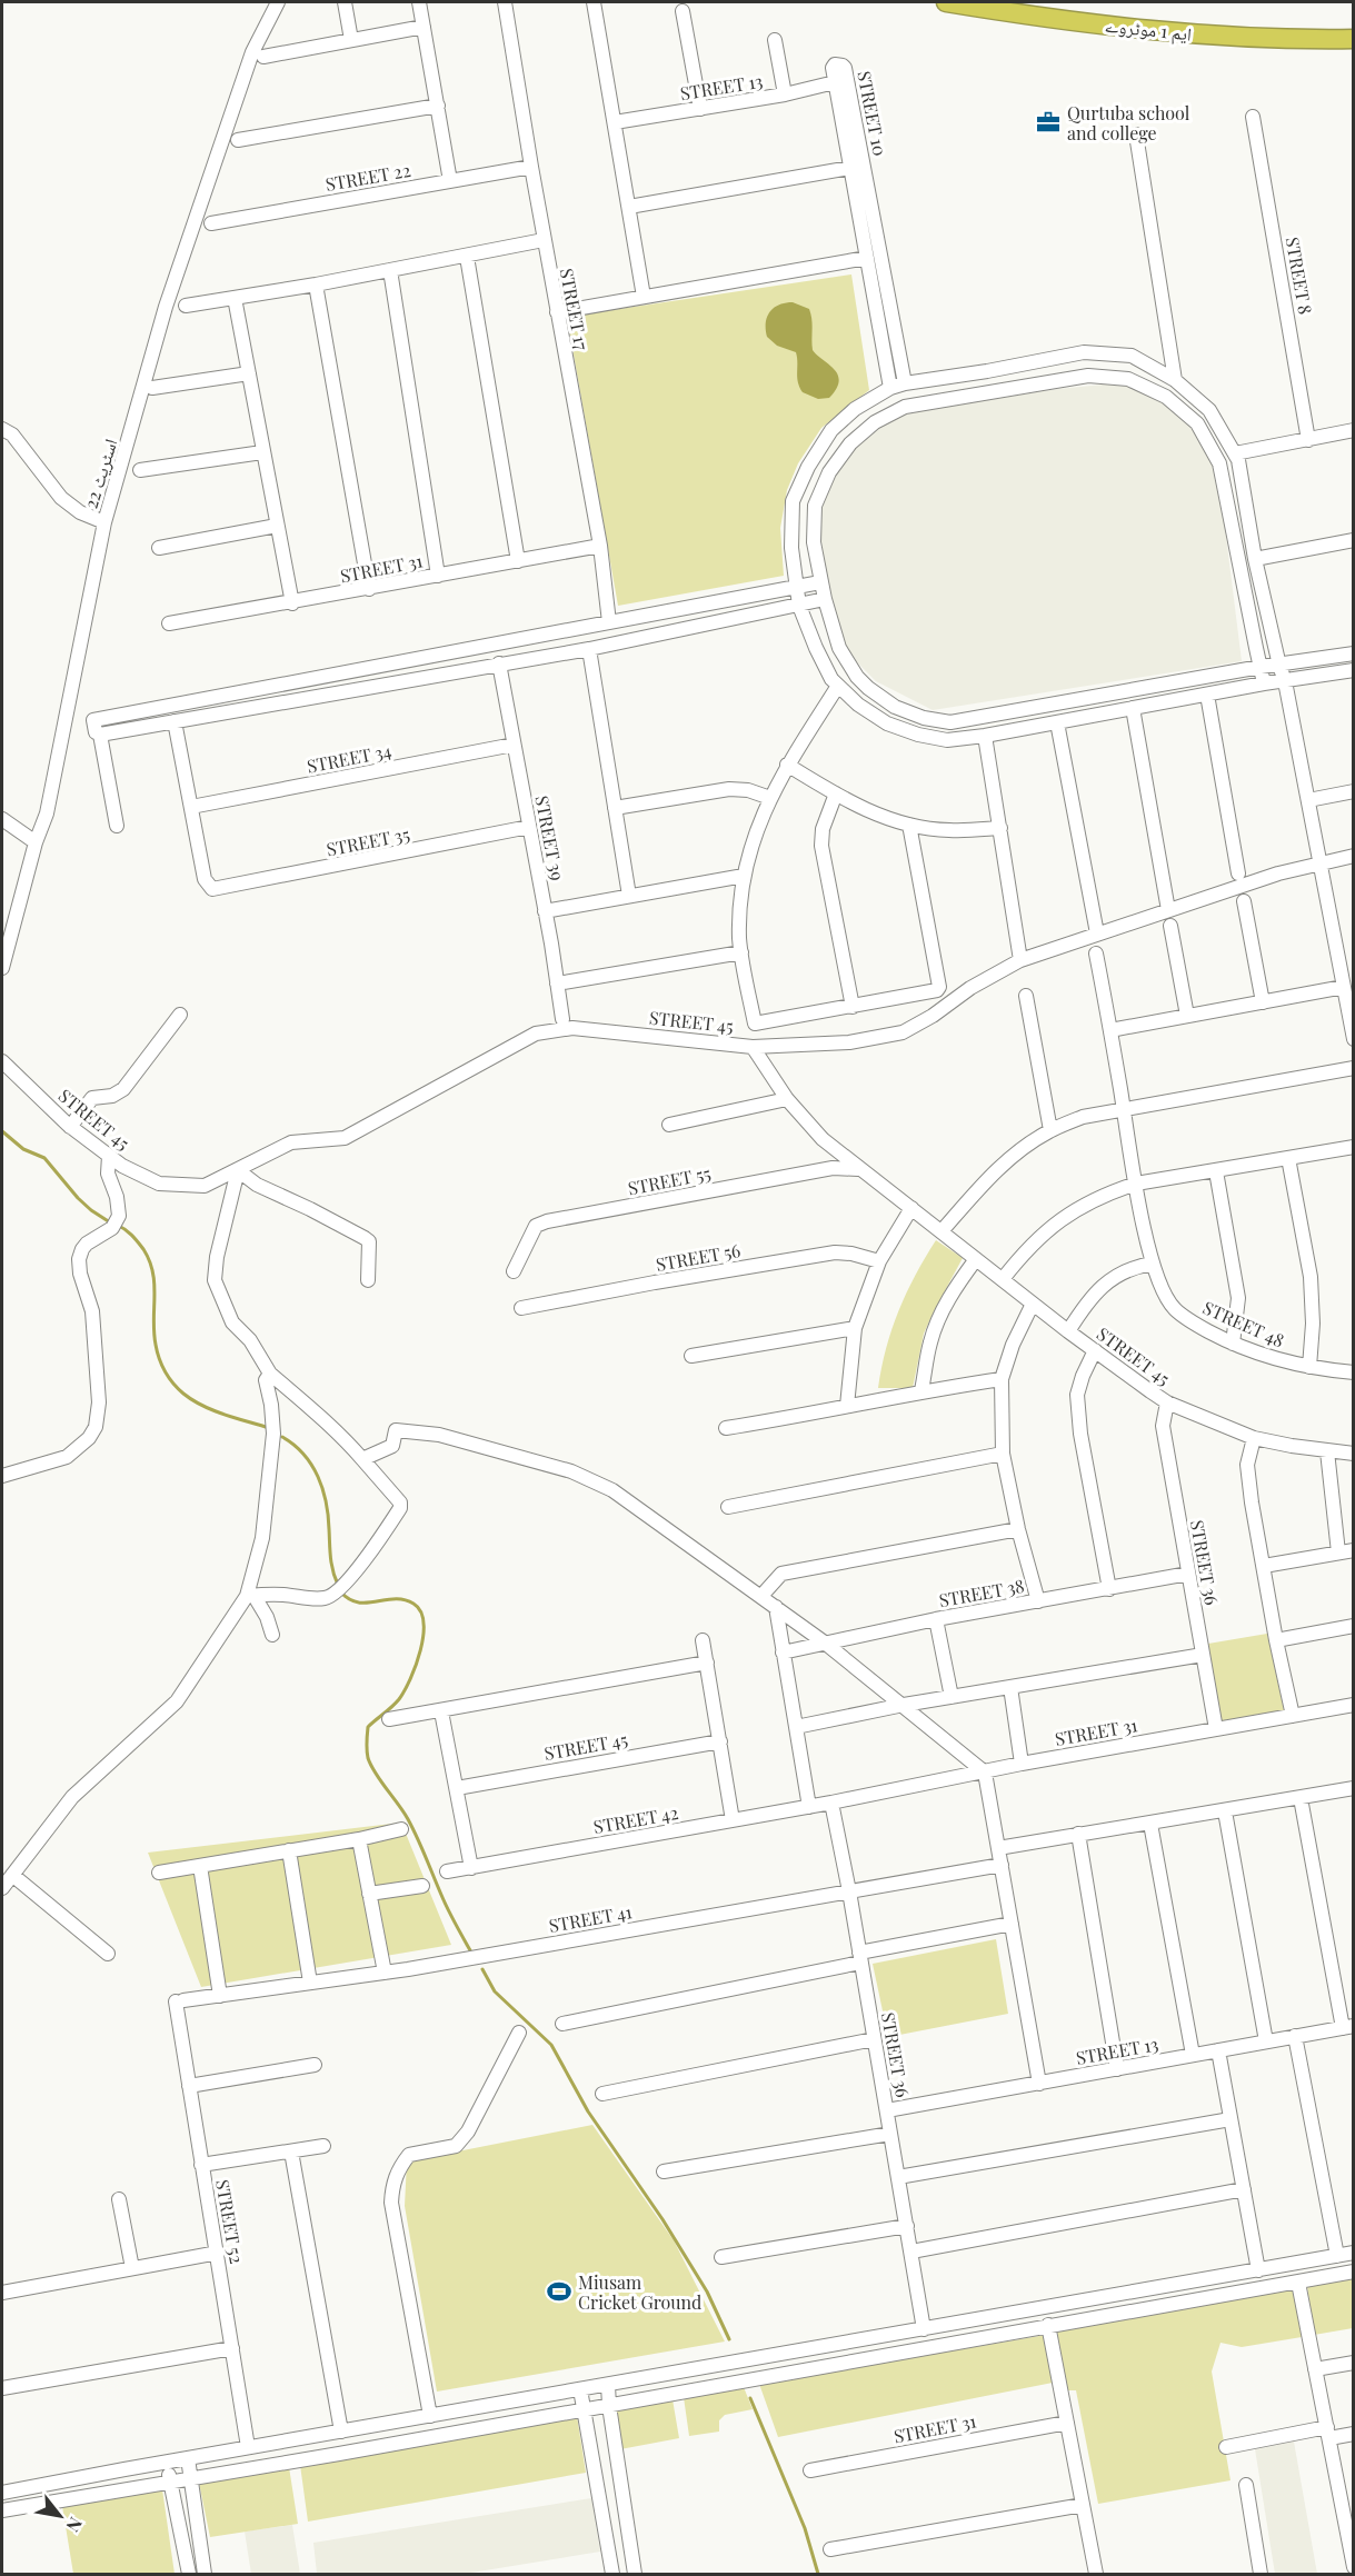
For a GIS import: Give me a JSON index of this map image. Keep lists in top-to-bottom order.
{
  "streets": {
    "highway": ["ایم 1 موٹروے"],
    "street": [
      "STREET 13",
      "STREET 10",
      "STREET 22",
      "STREET 8",
      "STREET 17",
      "اسٹریٹ 22",
      "STREET 31",
      "STREET 34",
      "STREET 39",
      "STREET 35",
      "STREET 45",
      "STREET 55",
      "STREET 56",
      "STREET 48",
      "STREET 36",
      "STREET 38",
      "STREET 42",
      "STREET 41",
      "STREET 52"
    ]
  },
  "crossings": [
    ["STREET 13", "STREET 10"],
    ["STREET 13", "STREET 36"],
    ["STREET 22", "STREET 17"],
    ["STREET 17", "STREET 31"],
    ["STREET 31", "STREET 36"],
    ["STREET 31", "STREET 42"],
    ["STREET 34", "STREET 39"],
    ["STREET 34", "STREET 35"],
    ["STREET 39", "STREET 35"],
    ["STREET 45", "STREET 55"],
    ["STREET 45", "STREET 36"],
    ["STREET 36", "STREET 38"],
    ["STREET 36", "STREET 42"],
    ["STREET 36", "STREET 41"],
    ["STREET 41", "STREET 52"]
  ],
  "places": {
    "office": ["Qurtuba school and college"],
    "sports": ["Miusam Cricket Ground"]
  },
  "north": "bottom right"
}
